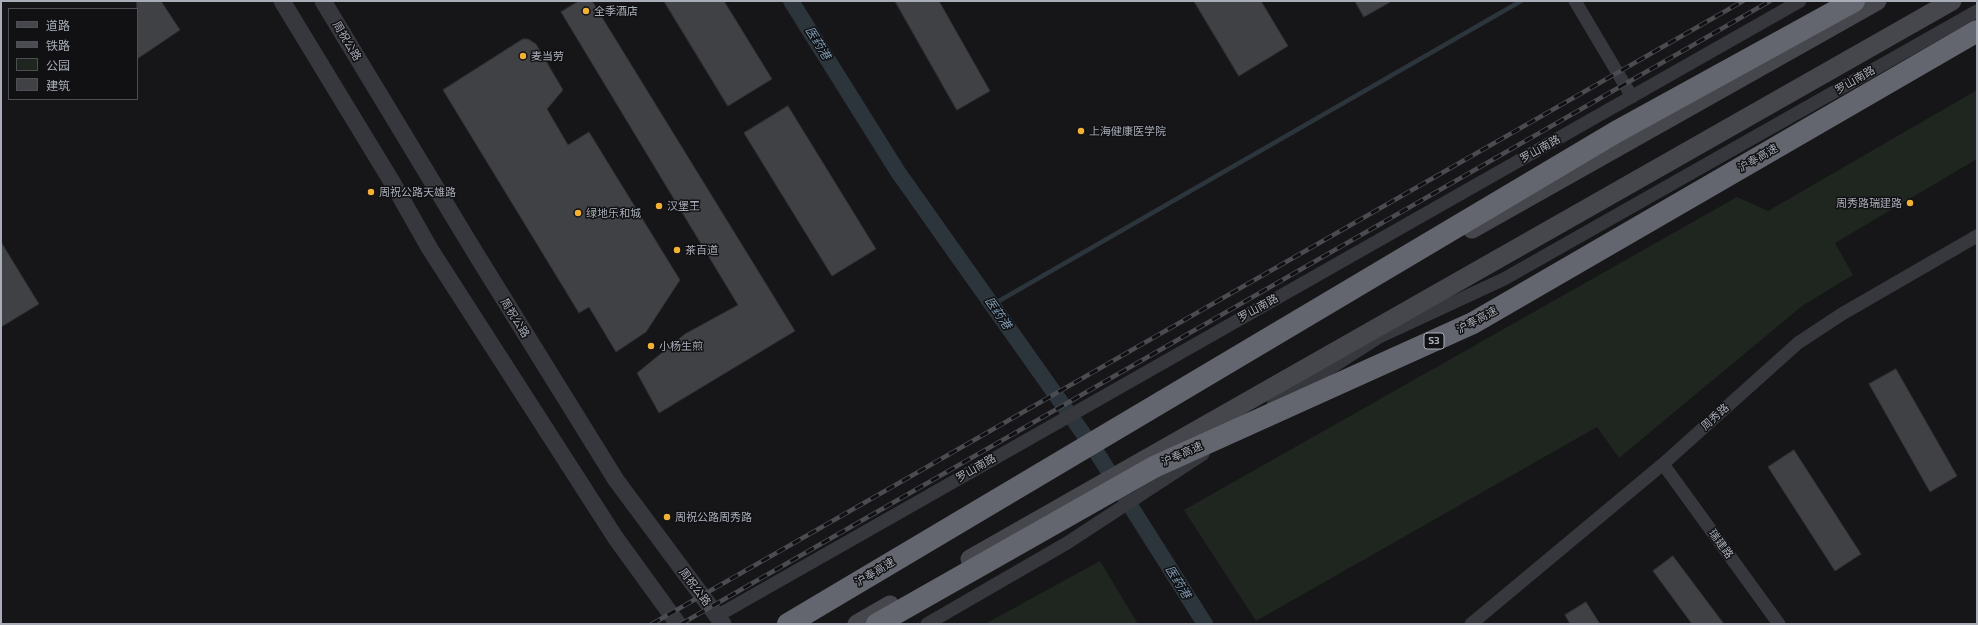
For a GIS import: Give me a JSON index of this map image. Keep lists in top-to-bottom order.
{
  "streets": {
    "highway": ["沪奉高速", "S3"],
    "main road": ["罗山南路"],
    "street": ["周祝公路", "周秀路", "瑞建路"]
  },
  "crossings": [
    ["周祝公路", "罗山南路"],
    ["周秀路", "瑞建路"]
  ],
  "water": ["医药港"],
  "places": [
    "全季酒店",
    "麦当劳",
    "上海健康医学院",
    "周祝公路天雄路",
    "周秀路瑞建路",
    "汉堡王",
    "绿地乐和城",
    "茶百道",
    "小杨生煎",
    "周祝公路周秀路"
  ],
  "legend": [
    "道路",
    "铁路",
    "公园",
    "建筑"
  ]
}
